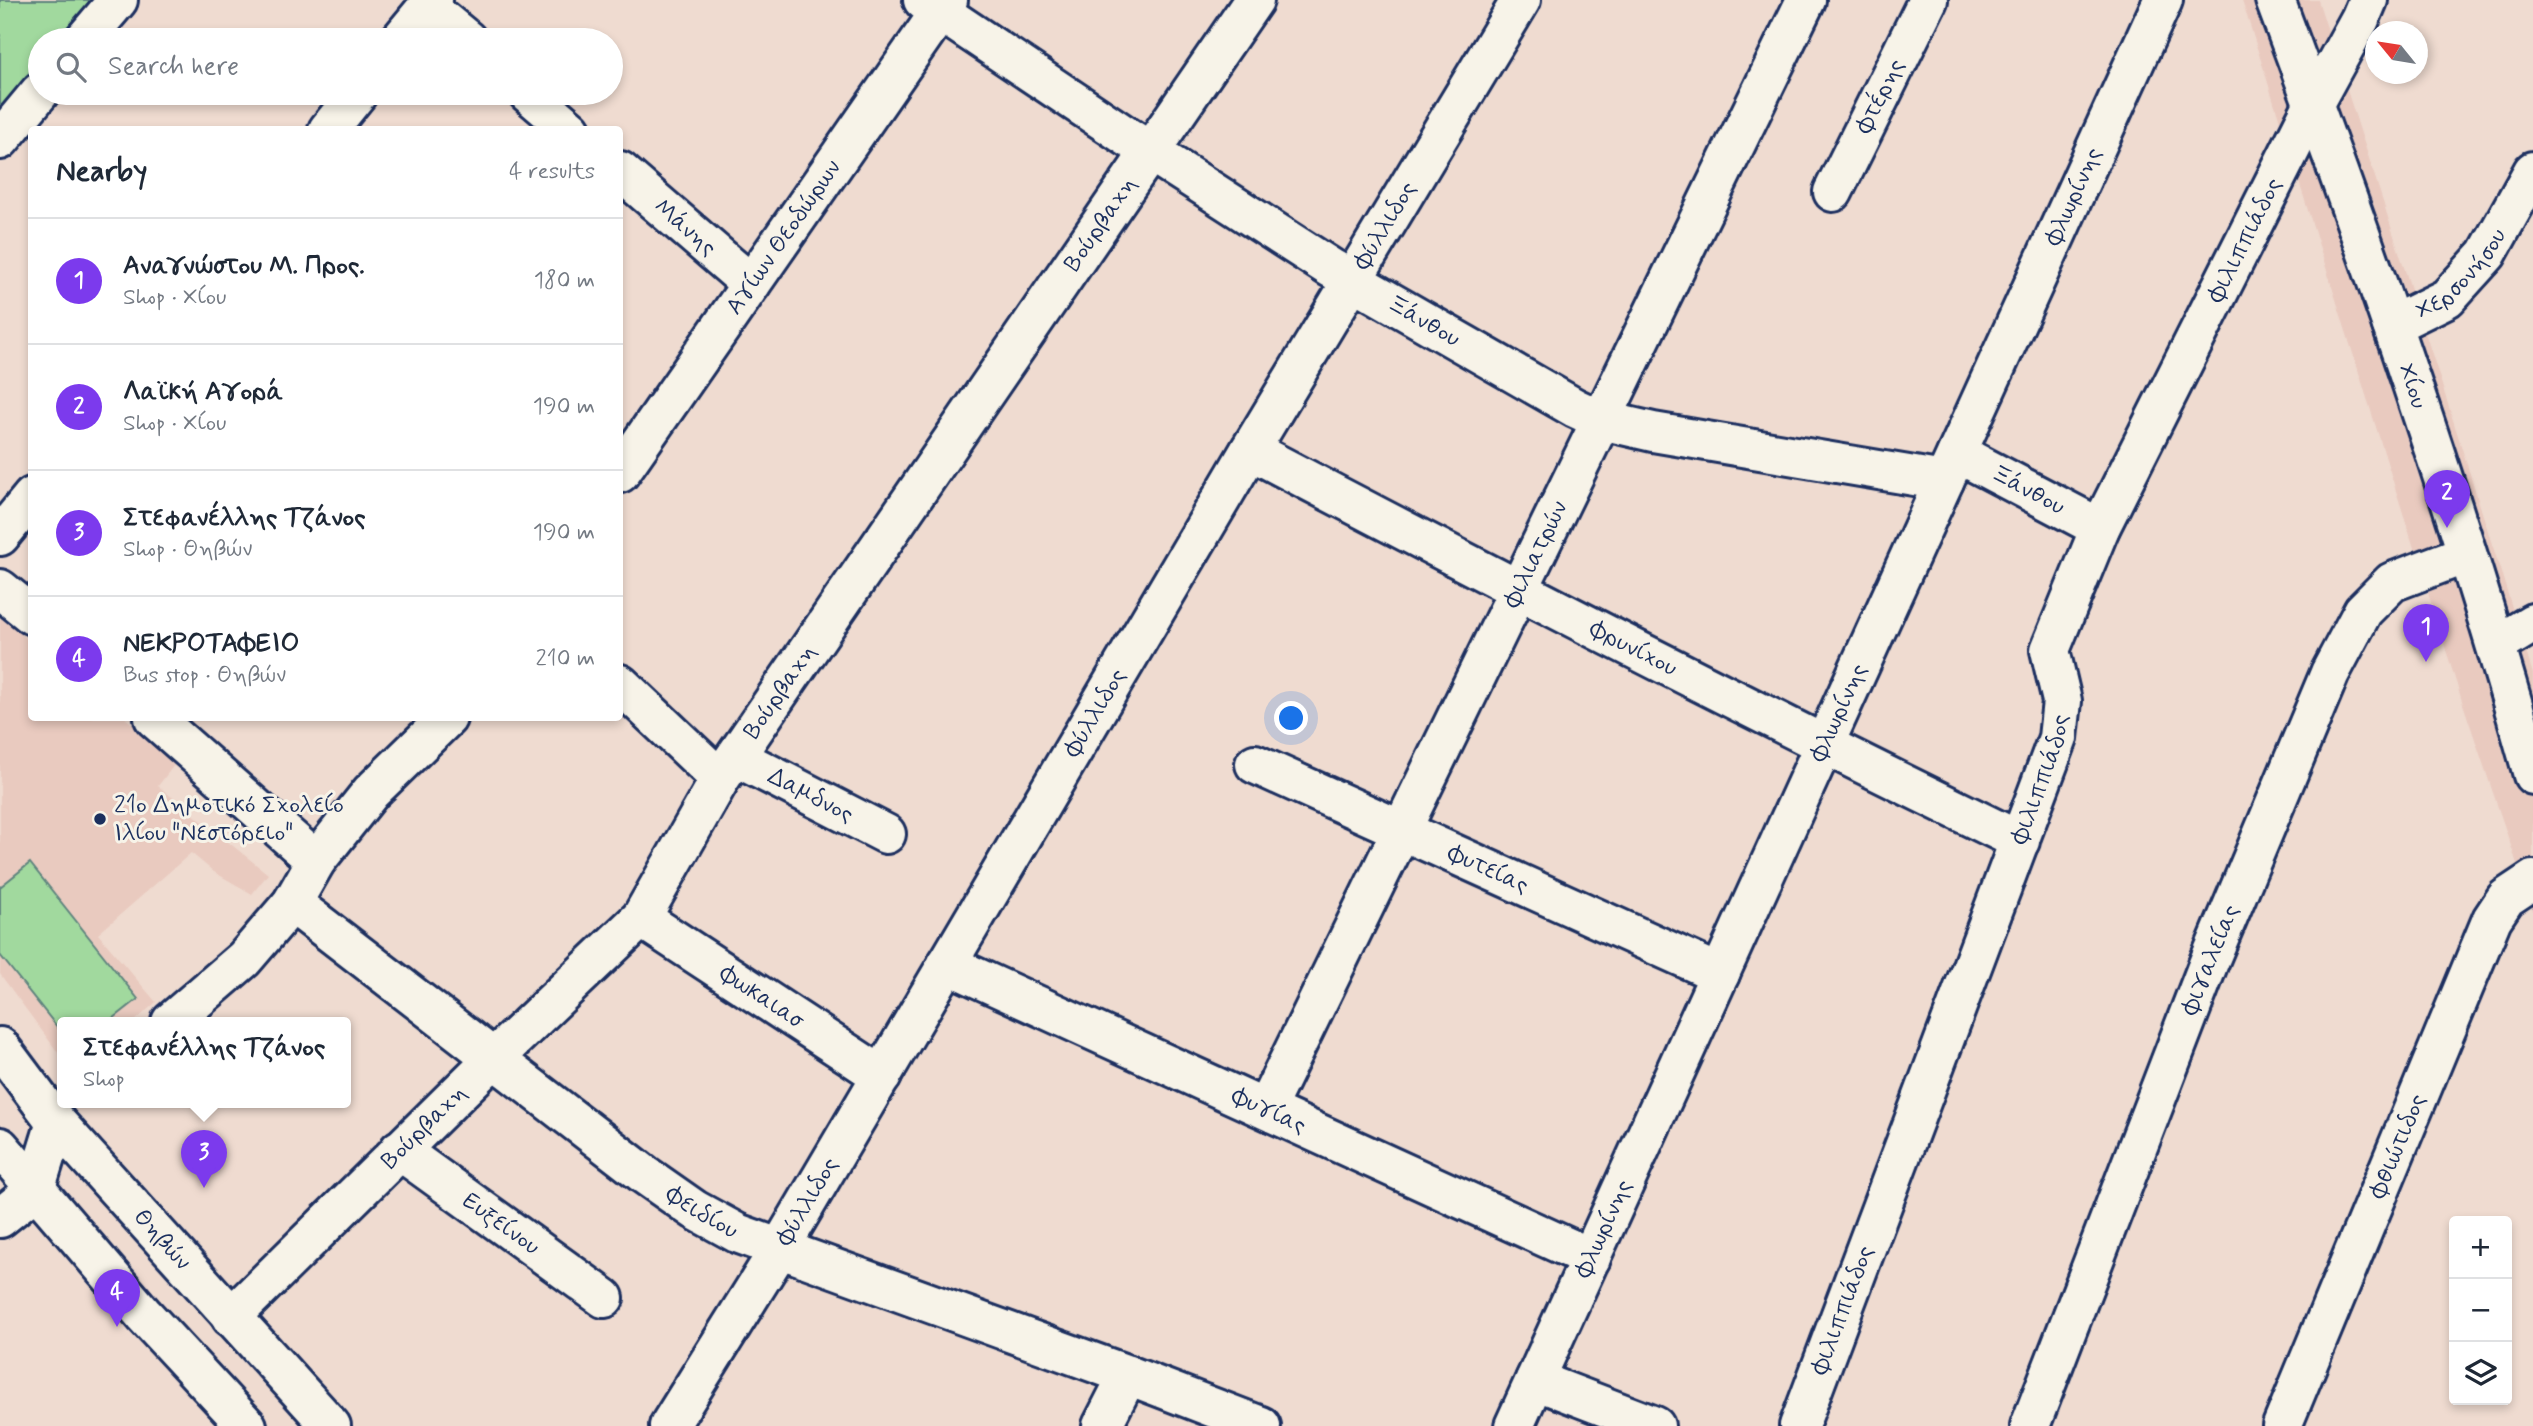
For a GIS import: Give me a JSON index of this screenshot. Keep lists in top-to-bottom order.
{
  "streets": {
    "street": [
      "Φτέρης",
      "Φλωρίνης",
      "Βούρβαχη",
      "Φύλλιδος",
      "Μάνης",
      "Αγίων Θεοδώρων",
      "Φιλιππιάδος",
      "Χερσονήσου",
      "Ξάνθου",
      "Χίου",
      "Φιλιατρών",
      "Φρυνίχου",
      "Δαμδνος",
      "Φυτείας",
      "Φιγαλείας",
      "Φωκαιασ",
      "Φυγίας",
      "Φθιώτιδος",
      "Φειδίου",
      "Ευξείνου",
      "Θηβών"
    ]
  },
  "crossings": [
    ["Φλωρίνης", "Ξάνθου"],
    ["Φλωρίνης", "Φρυνίχου"],
    ["Φλωρίνης", "Φυτείας"],
    ["Φλωρίνης", "Φυγίας"],
    ["Βούρβαχη", "Ξάνθου"],
    ["Βούρβαχη", "Δαμδνος"],
    ["Βούρβαχη", "Φωκαιασ"],
    ["Βούρβαχη", "Φειδίου"],
    ["Βούρβαχη", "Ευξείνου"],
    ["Βούρβαχη", "Θηβών"],
    ["Φύλλιδος", "Ξάνθου"],
    ["Φύλλιδος", "Φρυνίχου"],
    ["Φύλλιδος", "Φωκαιασ"],
    ["Φύλλιδος", "Φυγίας"],
    ["Φύλλιδος", "Φειδίου"],
    ["Μάνης", "Αγίων Θεοδώρων"],
    ["Αγίων Θεοδώρων", "Ξάνθου"],
    ["Φιλιππιάδος", "Ξάνθου"],
    ["Φιλιππιάδος", "Χίου"],
    ["Φιλιππιάδος", "Φρυνίχου"],
    ["Χερσονήσου", "Χίου"],
    ["Ξάνθου", "Φιλιατρών"],
    ["Χίου", "Φιγαλείας"],
    ["Φιλιατρών", "Φρυνίχου"],
    ["Φιλιατρών", "Φυτείας"],
    ["Φιλιατρών", "Φυγίας"]
  ],
  "places": ["21ο Δημοτικό Σχολείο Ιλίου \"Νεστόρειο\""],
  "north": "top left",
  "page": {
    "search": "Search here",
    "heading": ["Nearby", "4 results"],
    "list": [
      {
        "mark": "1",
        "name": "Αναγνώστου Μ. Προς.",
        "note": "Shop · Χίου",
        "value": "180 m"
      },
      {
        "mark": "2",
        "name": "Λαϊκή Αγορά",
        "note": "Shop · Χίου",
        "value": "190 m"
      },
      {
        "mark": "3",
        "name": "Στεφανέλλης Τζάνος",
        "note": "Shop · Θηβών",
        "value": "190 m"
      },
      {
        "mark": "4",
        "name": "ΝΕΚΡΟΤΑΦΕΙΟ",
        "note": "Bus stop · Θηβών",
        "value": "210 m"
      }
    ],
    "pins": [
      "2",
      "1",
      "3",
      "4"
    ],
    "popup": ["Στεφανέλλης Τζάνος", "Shop"],
    "map_buttons": ["+", "−"]
  }
}
